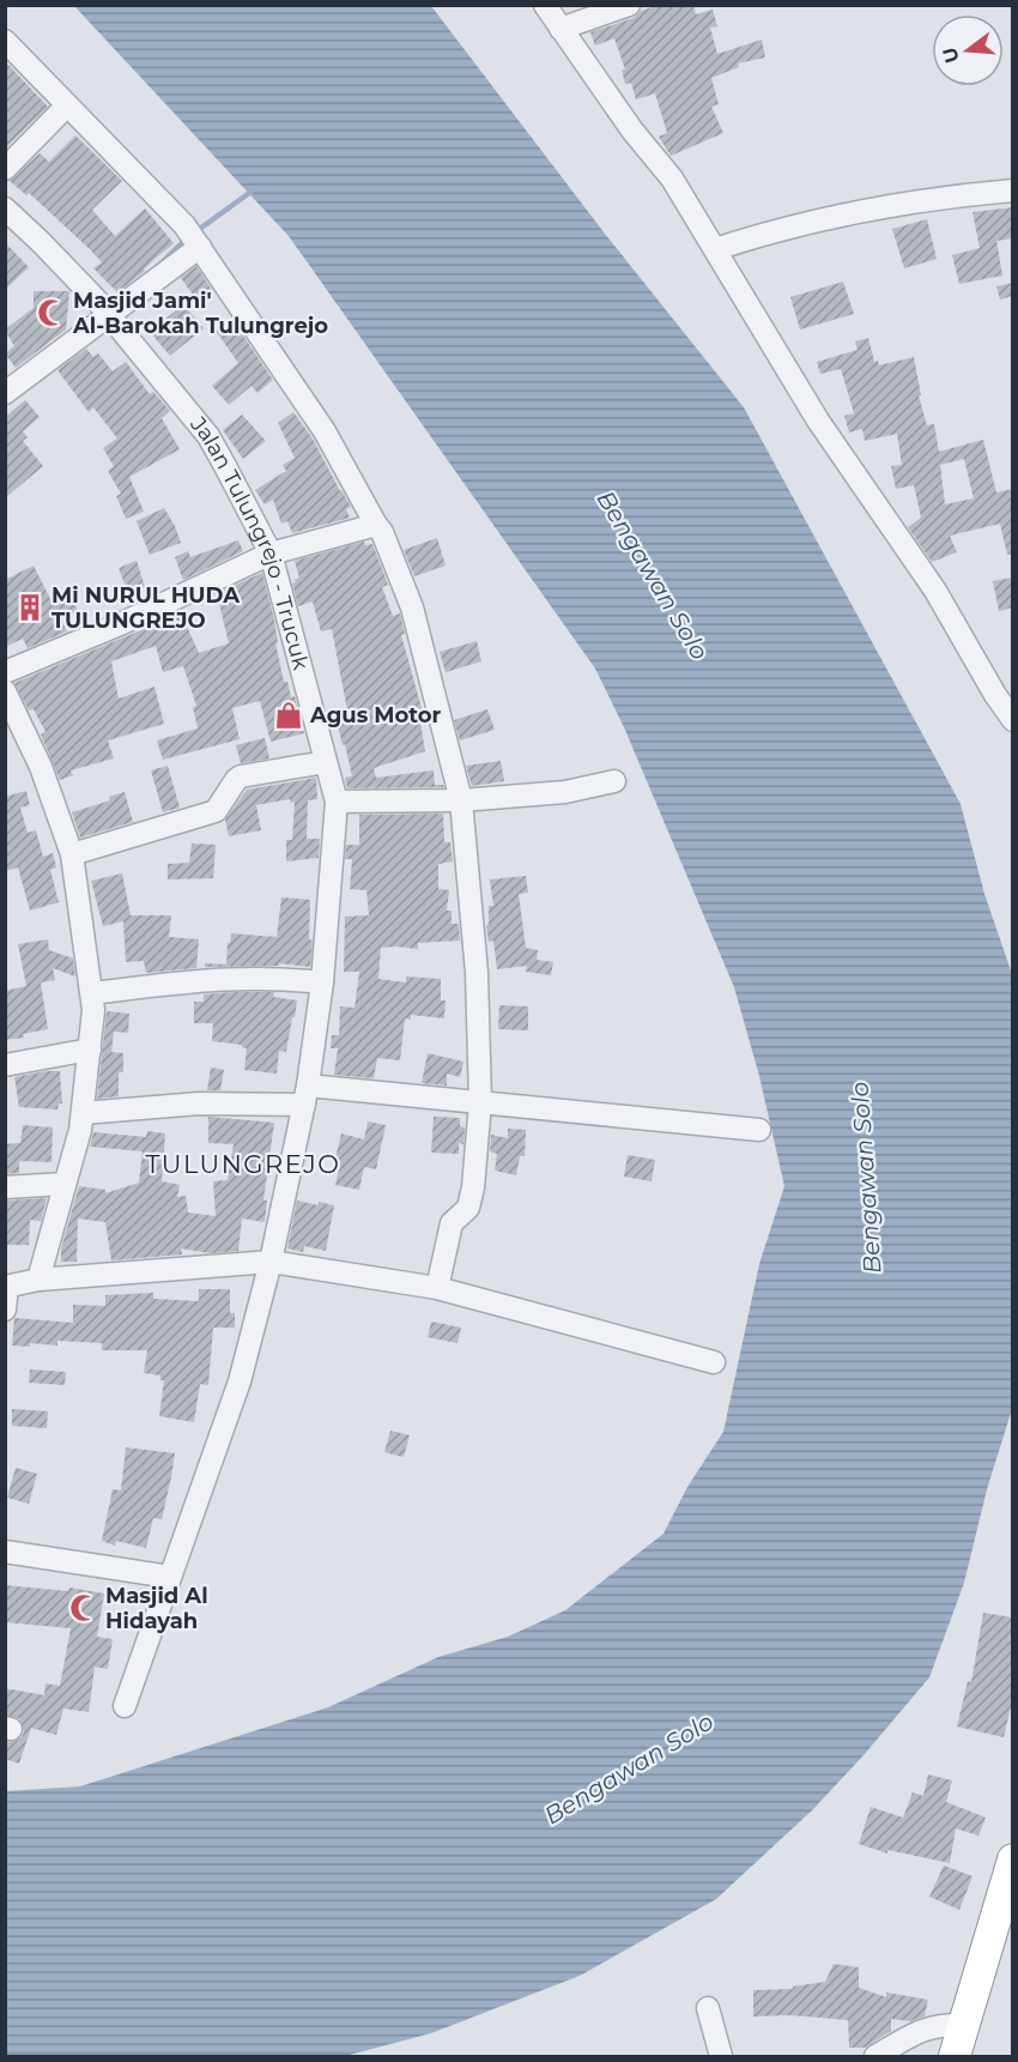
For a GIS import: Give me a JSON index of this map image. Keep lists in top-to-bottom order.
{
  "streets": {
    "street": ["Jalan Tulungrejo - Trucuk"]
  },
  "districts": ["TULUNGREJO"],
  "water": ["Bengawan Solo"],
  "places": {
    "mosque": ["Masjid Jami' Al-Barokah Tulungrejo", "Masjid Al Hidayah"],
    "building": ["Mi NURUL HUDA TULUNGREJO"],
    "shop": ["Agus Motor"]
  },
  "north": "left"
}
